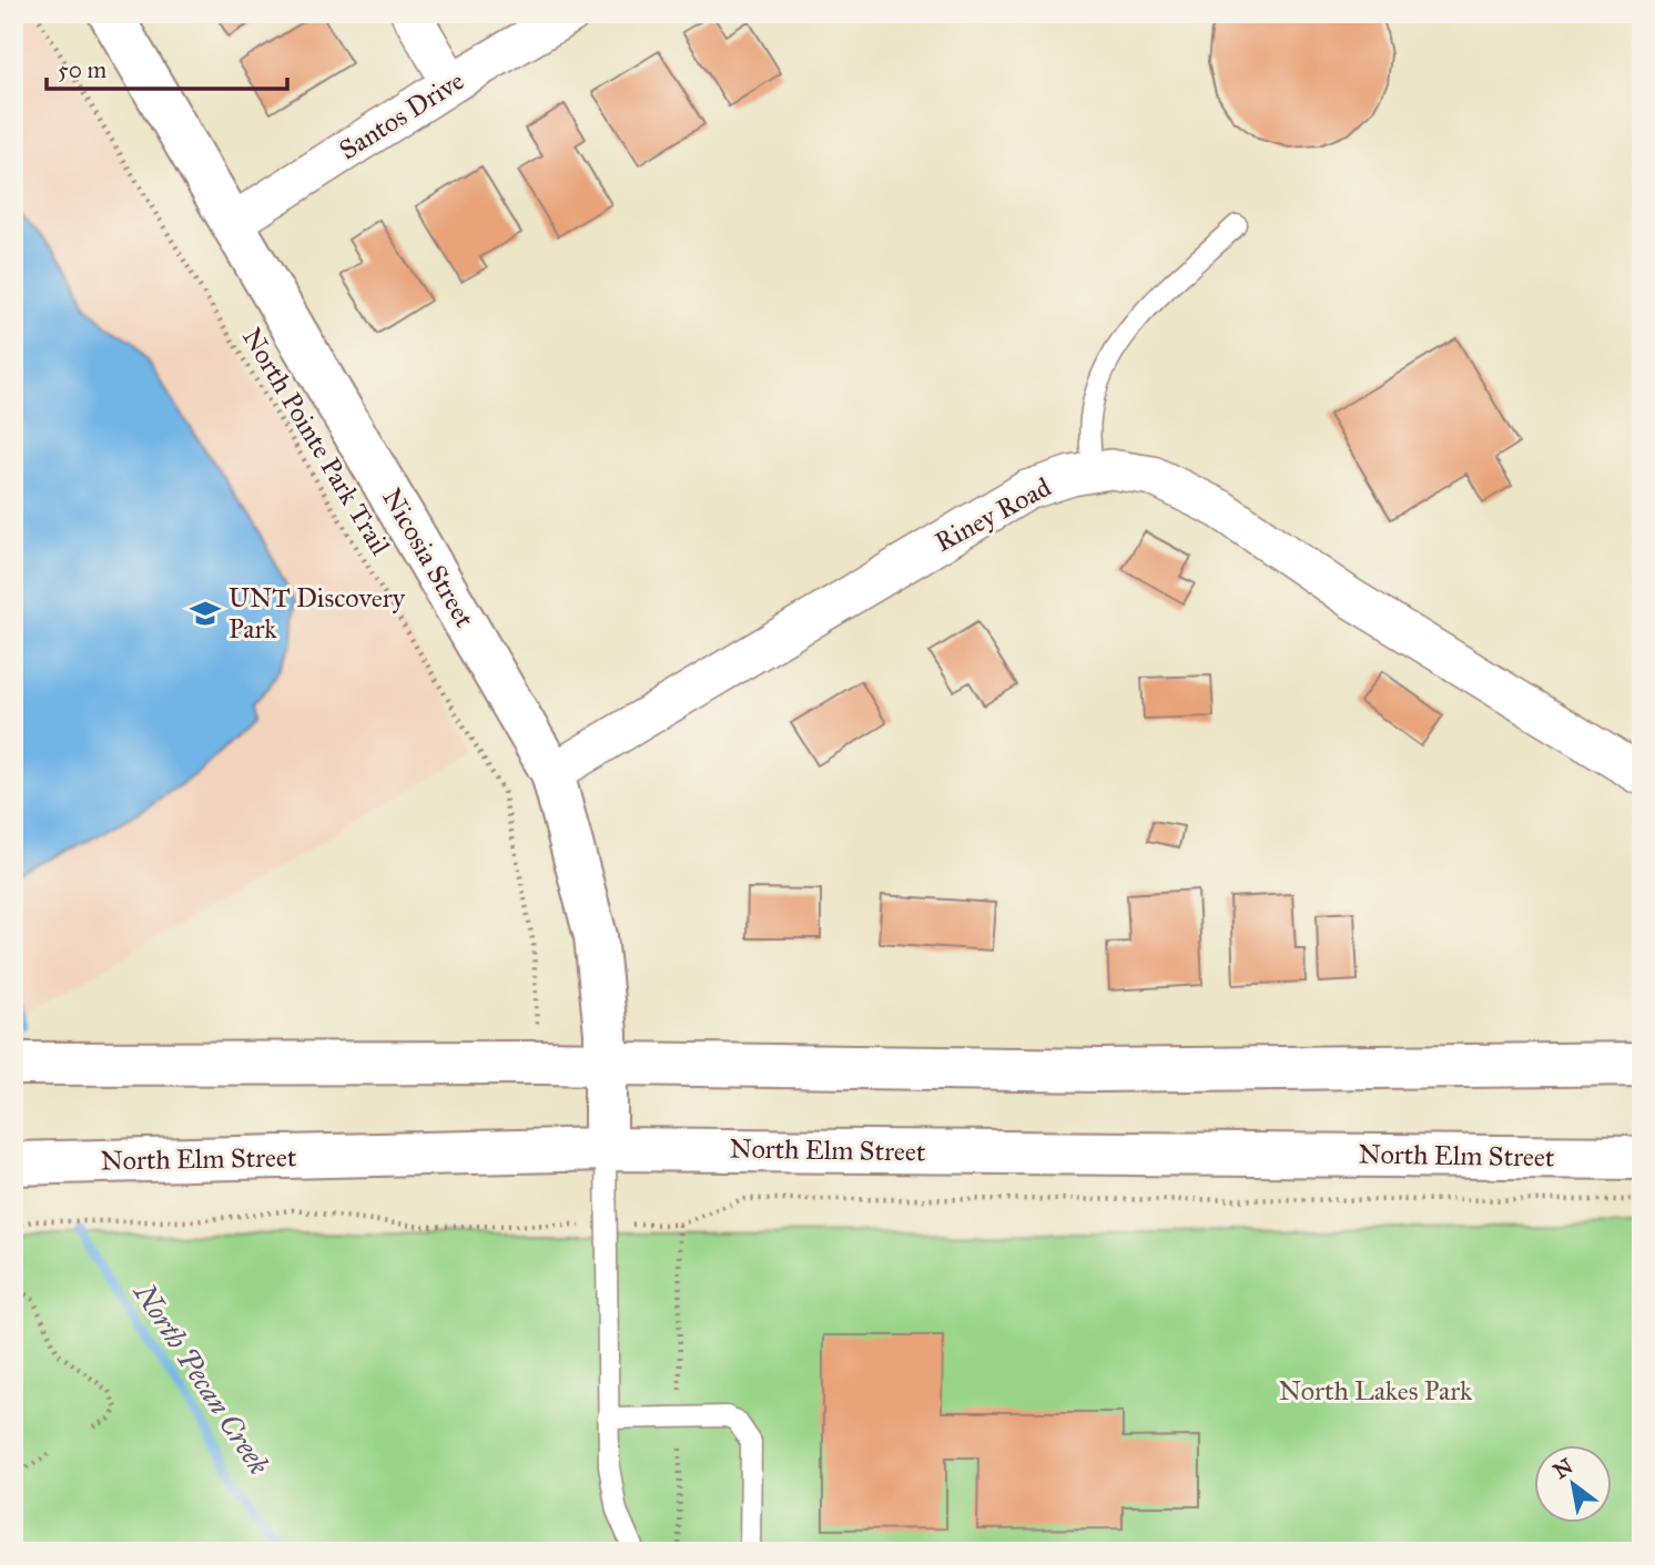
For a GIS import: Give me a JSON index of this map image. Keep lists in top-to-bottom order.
{
  "streets": {
    "main road": ["Nicosia Street", "North Elm Street"],
    "street": ["Santos Drive", "Riney Road"],
    "path": ["North Pointe Park Trail"]
  },
  "crossings": [
    ["Santos Drive", "Nicosia Street"],
    ["Riney Road", "Nicosia Street"],
    ["Nicosia Street", "North Elm Street"]
  ],
  "water": ["North Pecan Creek"],
  "parks": ["North Lakes Park"],
  "places": {
    "school or university": ["UNT Discovery Park"]
  },
  "scale_bar": "50 m",
  "north": "top left"
}
